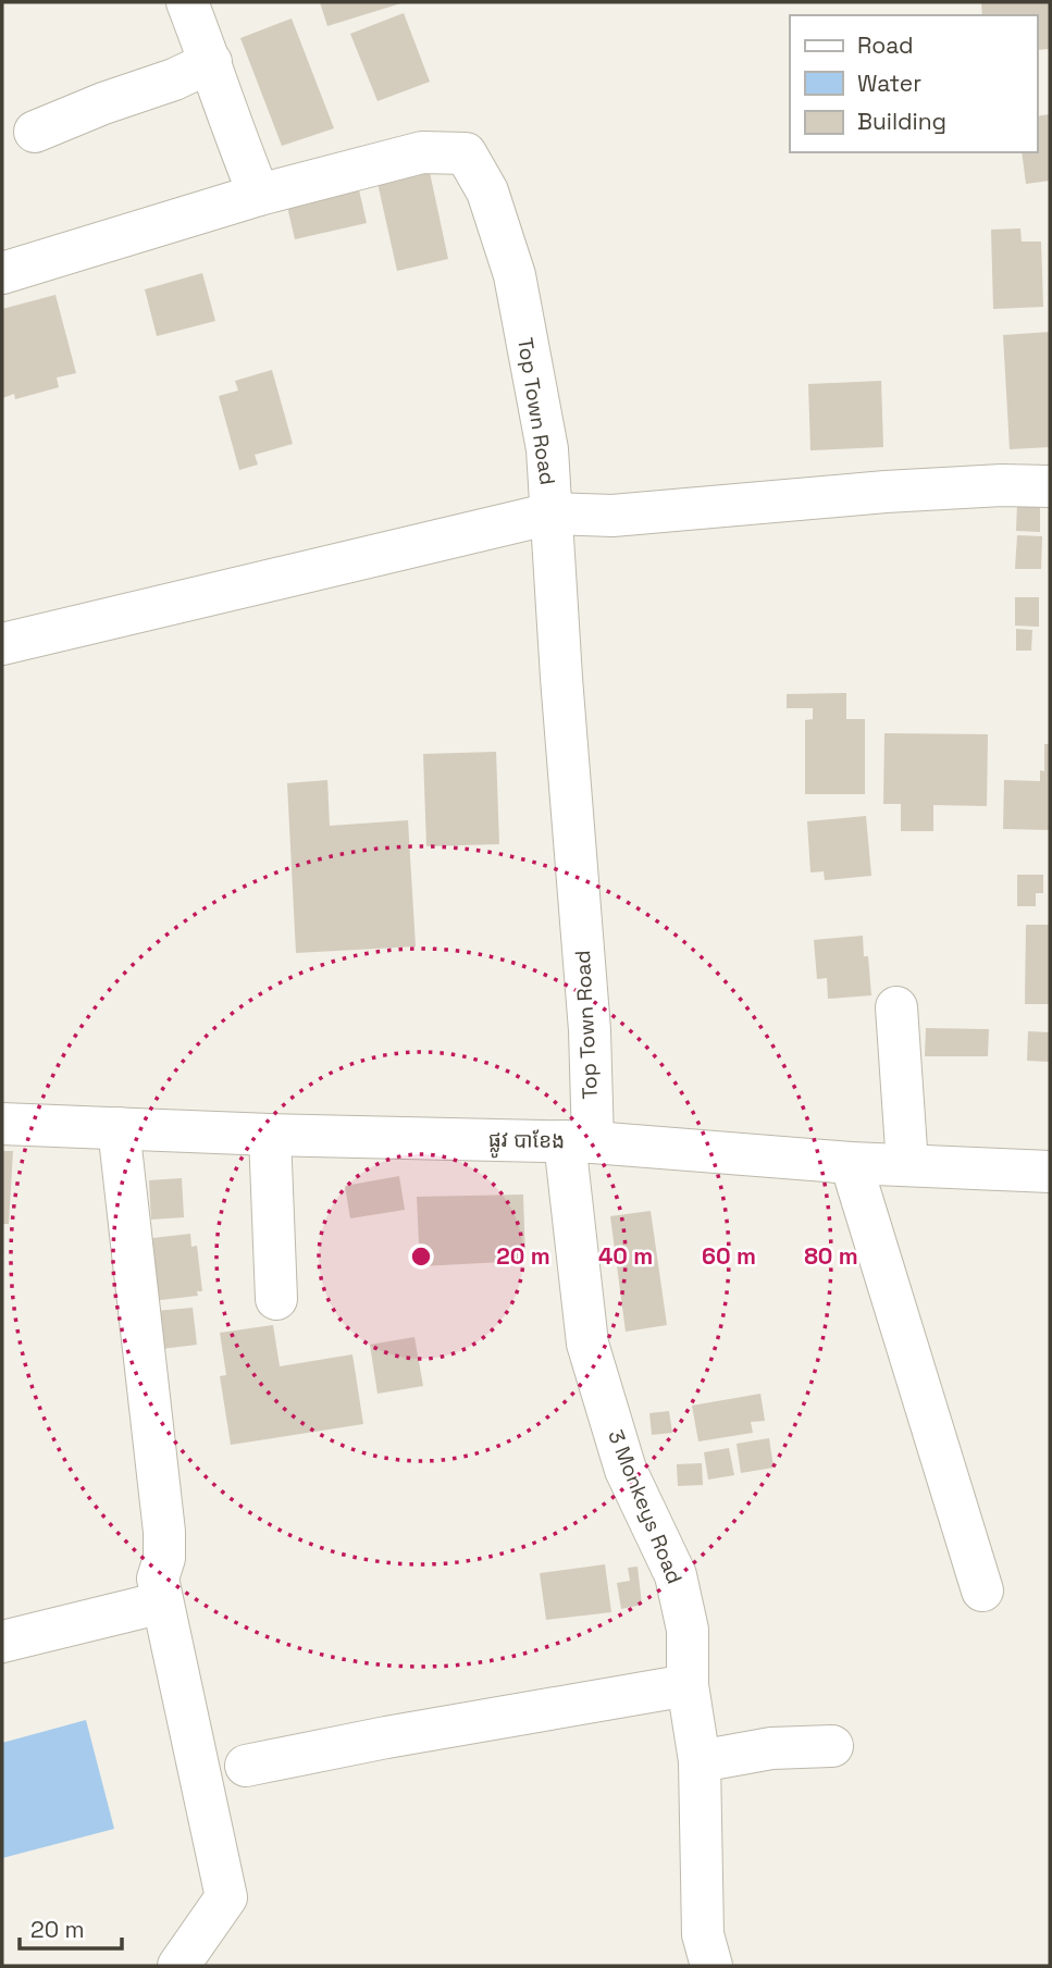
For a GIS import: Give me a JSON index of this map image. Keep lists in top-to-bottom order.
{
  "streets": {
    "street": ["Top Town Road", "ផ្លូវ បាខែង", "3 Monkeys Road"]
  },
  "crossings": [
    ["Top Town Road", "ផ្លូវ បាខែង"],
    ["Top Town Road", "3 Monkeys Road"],
    ["ផ្លូវ បាខែង", "3 Monkeys Road"]
  ],
  "legend": ["Road", "Water", "Building"],
  "scale_bar": "20 m",
  "rings": [
    "20 m",
    "40 m",
    "60 m",
    "80 m"
  ]
}
